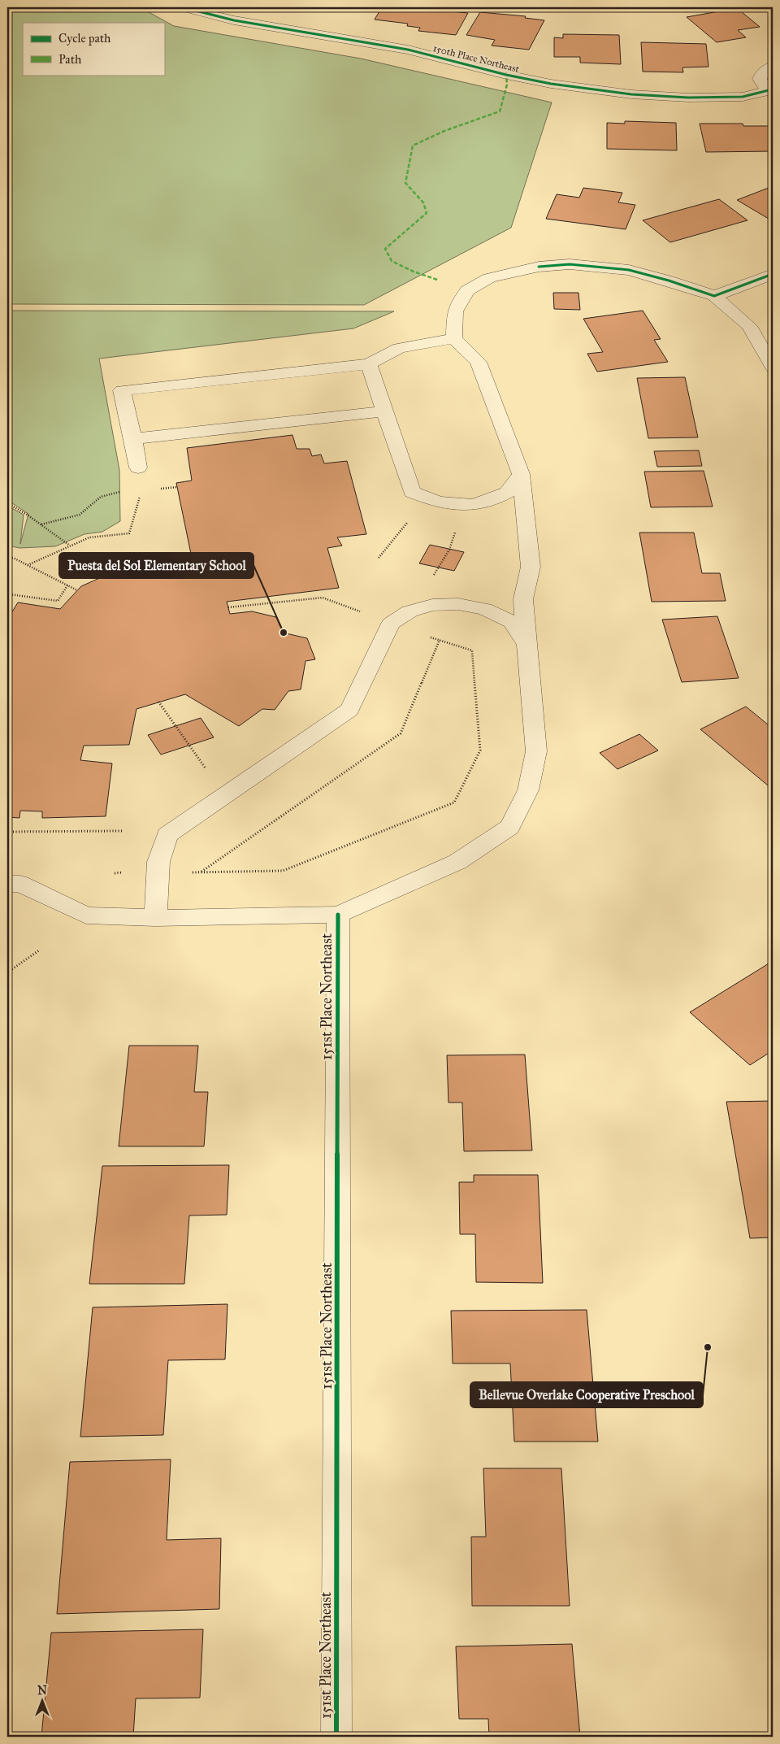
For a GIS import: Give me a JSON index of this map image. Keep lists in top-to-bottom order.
{
  "streets": {
    "street": ["150th Place Northeast", "151st Place Northeast"]
  },
  "places": ["Puesta del Sol Elementary School", "Bellevue Overlake Cooperative Preschool"],
  "legend": ["Cycle path", "Path"],
  "north": "top"
}
